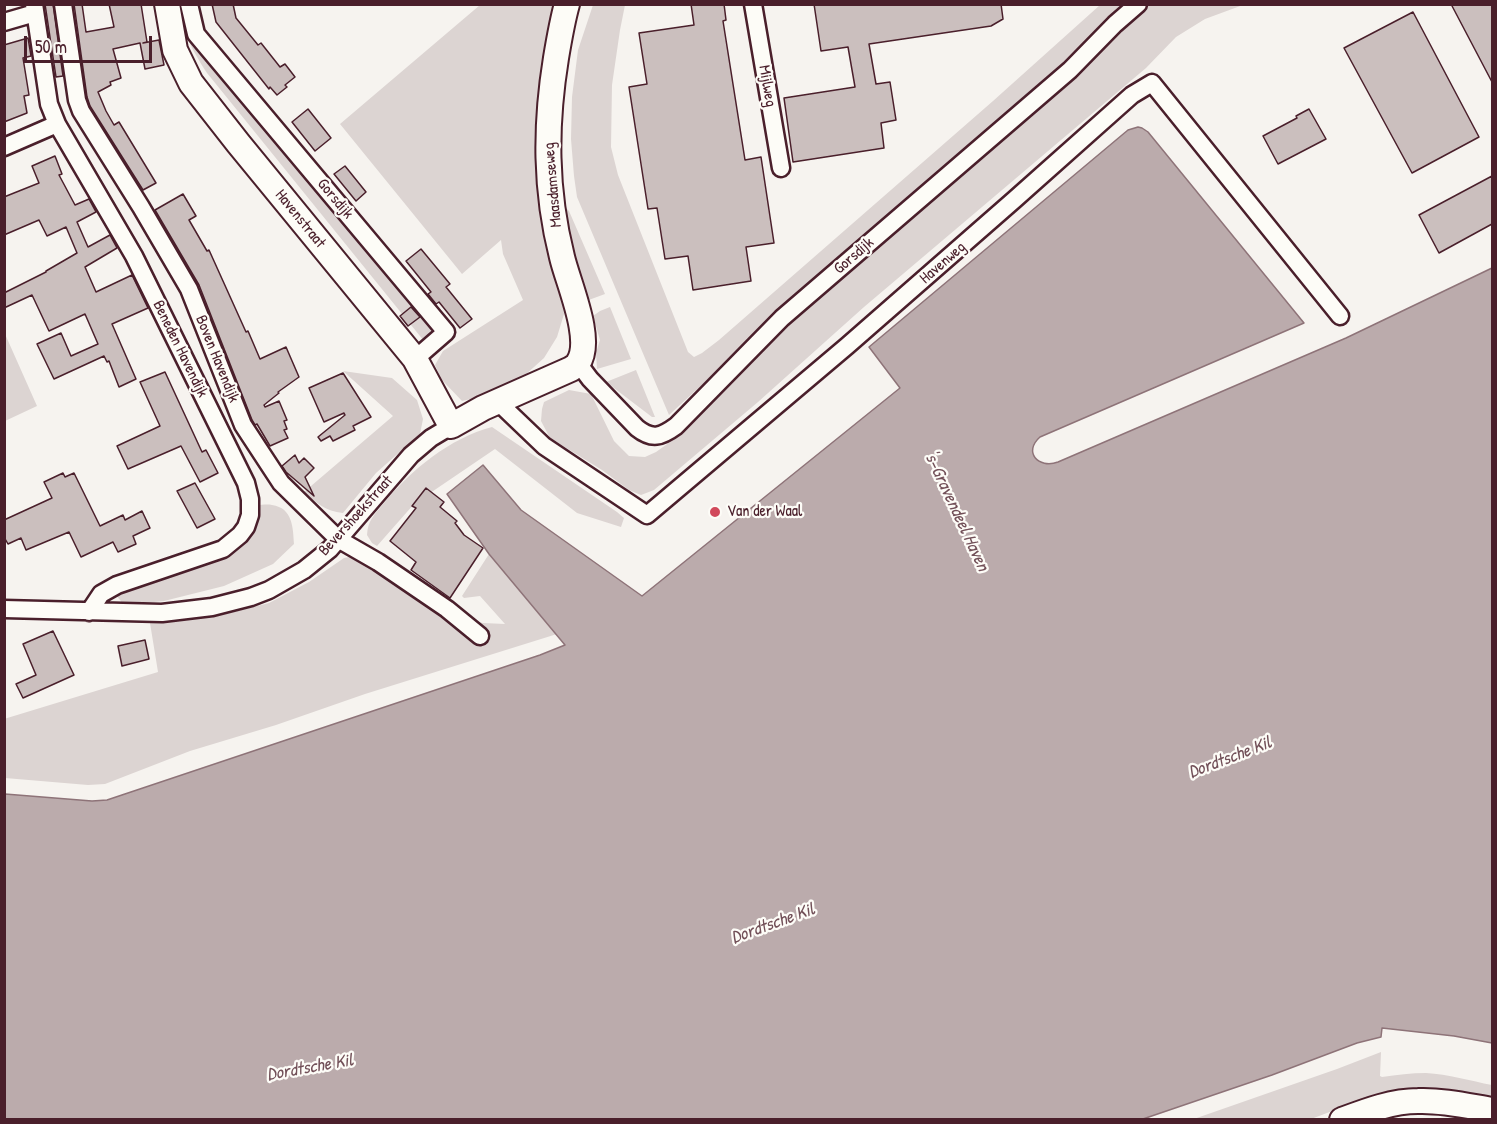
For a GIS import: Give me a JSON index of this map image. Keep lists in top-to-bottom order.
{
  "streets": {
    "street": [
      "Mijlweg",
      "Maasdamseweg",
      "Gorsdijk",
      "Havenstraat",
      "Havenweg",
      "Beneden Havendijk",
      "Boven Havendijk",
      "Bevershoekstraat"
    ]
  },
  "crossings": [
    ["Maasdamseweg", "Gorsdijk"],
    ["Maasdamseweg", "Bevershoekstraat"],
    ["Gorsdijk", "Havenstraat"],
    ["Gorsdijk", "Bevershoekstraat"],
    ["Havenstraat", "Bevershoekstraat"],
    ["Havenweg", "Bevershoekstraat"],
    ["Beneden Havendijk", "Bevershoekstraat"],
    ["Boven Havendijk", "Bevershoekstraat"]
  ],
  "water": ["'s-Gravendeel Haven", "Dordtsche Kil"],
  "places": ["Van der Waal"],
  "scale_bar": "50 m"
}
